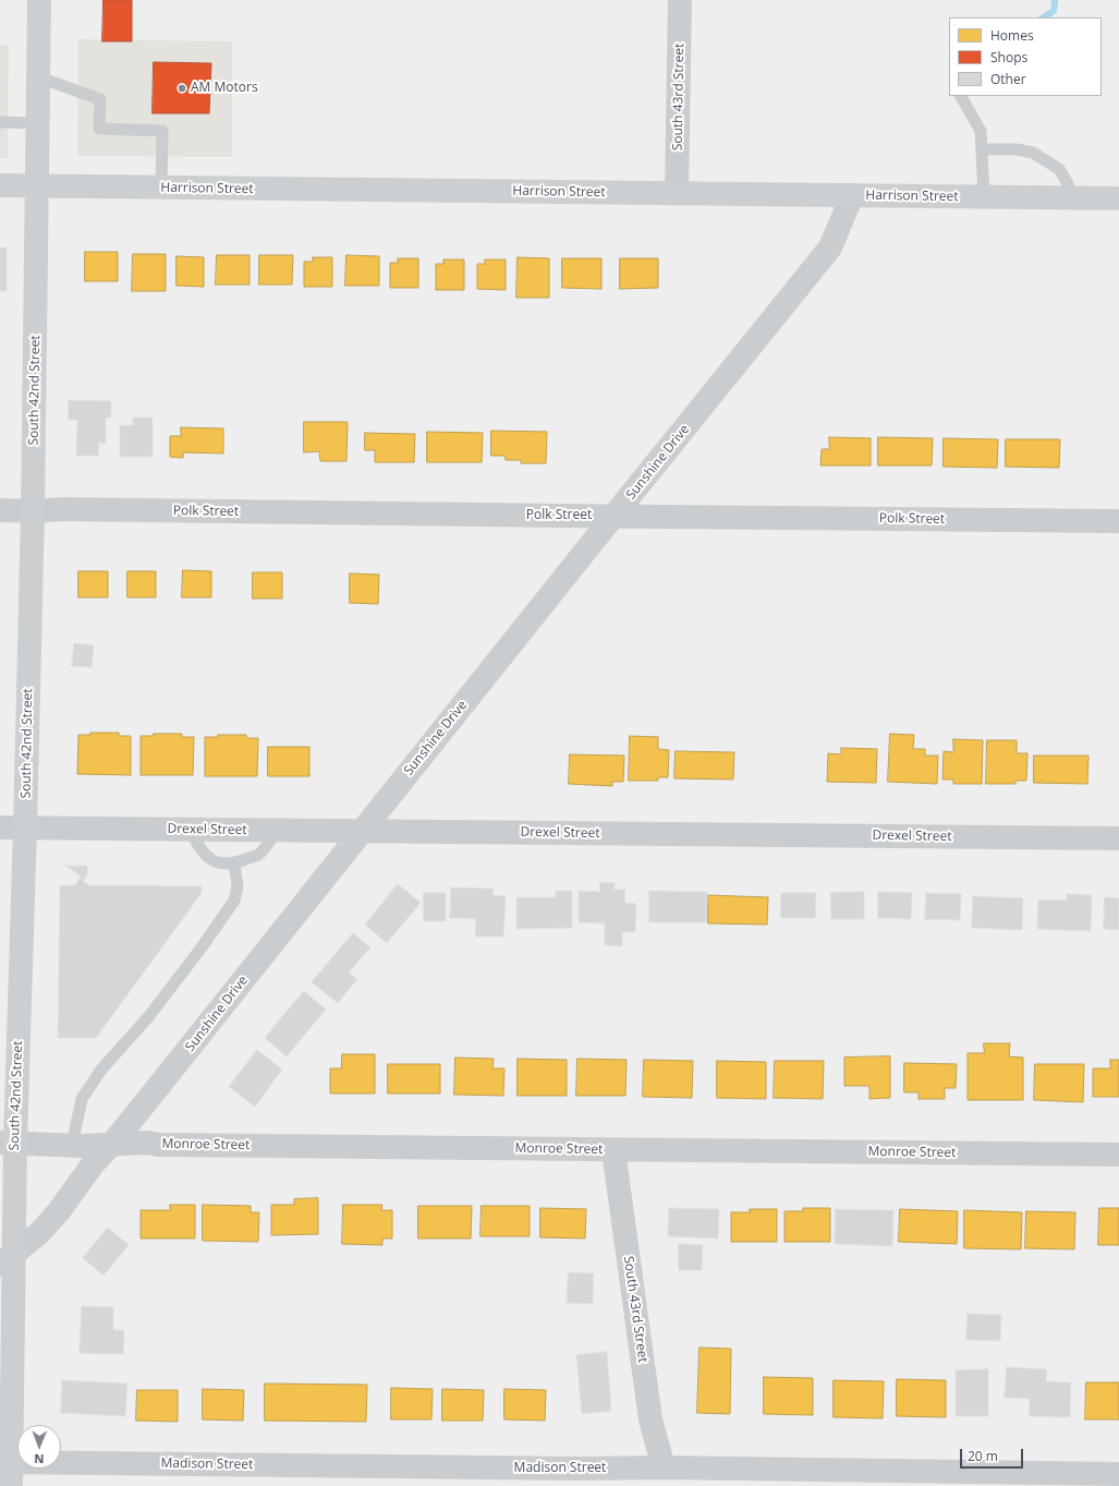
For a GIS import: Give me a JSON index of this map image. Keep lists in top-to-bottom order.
{
  "streets": {
    "street": [
      "South 43rd Street",
      "Harrison Street",
      "South 42nd Street",
      "Sunshine Drive",
      "Polk Street",
      "Drexel Street",
      "Monroe Street",
      "Madison Street"
    ]
  },
  "crossings": [
    ["South 43rd Street", "Harrison Street"],
    ["South 43rd Street", "Monroe Street"],
    ["South 43rd Street", "Madison Street"],
    ["Harrison Street", "South 42nd Street"],
    ["Harrison Street", "Sunshine Drive"],
    ["South 42nd Street", "Sunshine Drive"],
    ["South 42nd Street", "Polk Street"],
    ["South 42nd Street", "Drexel Street"],
    ["South 42nd Street", "Monroe Street"],
    ["South 42nd Street", "Madison Street"],
    ["Sunshine Drive", "Polk Street"],
    ["Sunshine Drive", "Drexel Street"],
    ["Sunshine Drive", "Monroe Street"]
  ],
  "places": ["AM Motors"],
  "legend": ["Homes", "Shops", "Other"],
  "scale_bar": "20 m",
  "north": "bottom"
}
